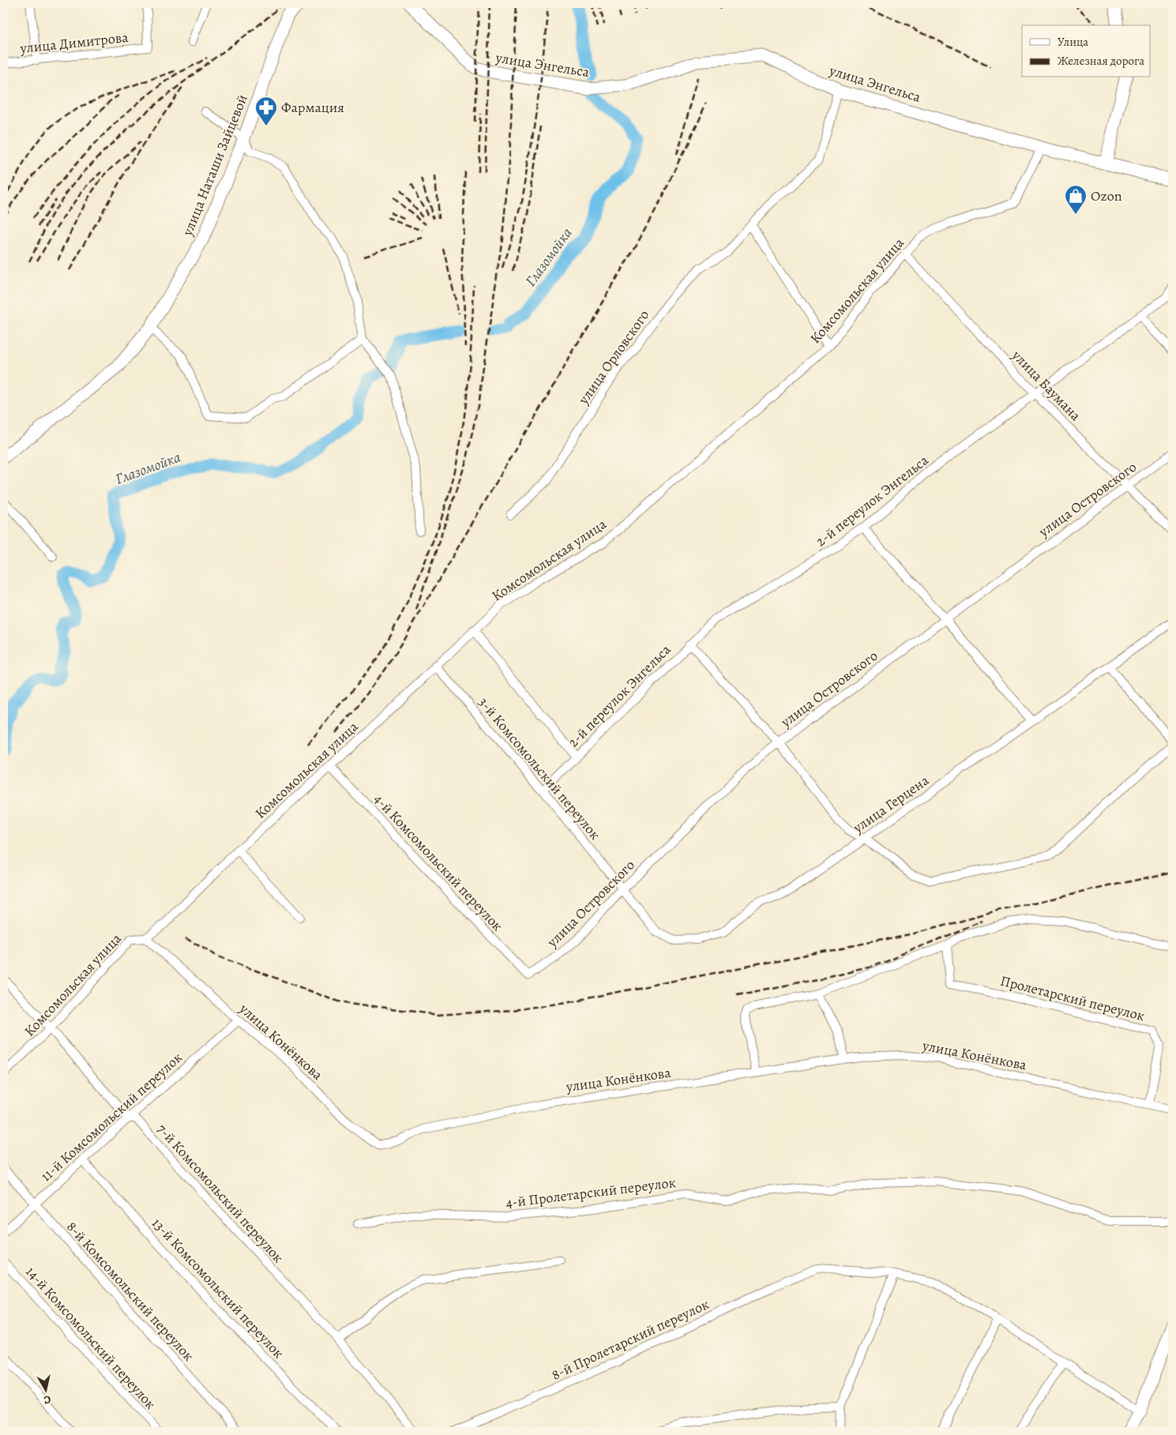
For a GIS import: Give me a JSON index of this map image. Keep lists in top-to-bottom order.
{
  "streets": {
    "street": [
      "улица Димитрова",
      "улица Энгельса",
      "улица Наташи Зайцевой",
      "Комсомольская улица",
      "улица Орловского",
      "улица Баумана",
      "улица Островского",
      "2-й переулок Энгельса",
      "3-й Комсомольский переулок",
      "улица Герцена",
      "4-й Комсомольский переулок",
      "Пролетарский переулок",
      "улица Конёнкова",
      "11-й Комсомольский переулок",
      "4-й Пролетарский переулок",
      "7-й Комсомольский переулок",
      "13-й Комсомольский переулок",
      "8-й Комсомольский переулок",
      "14-й Комсомольский переулок",
      "8-й Пролетарский переулок"
    ]
  },
  "crossings": [
    ["улица Энгельса", "Комсомольская улица"],
    ["улица Энгельса", "улица Орловского"],
    ["Комсомольская улица", "улица Баумана"],
    ["Комсомольская улица", "3-й Комсомольский переулок"],
    ["Комсомольская улица", "4-й Комсомольский переулок"],
    ["Комсомольская улица", "улица Конёнкова"],
    ["Комсомольская улица", "7-й Комсомольский переулок"],
    ["улица Баумана", "улица Островского"],
    ["улица Баумана", "2-й переулок Энгельса"],
    ["улица Островского", "3-й Комсомольский переулок"],
    ["улица Островского", "улица Герцена"],
    ["улица Островского", "4-й Комсомольский переулок"],
    ["2-й переулок Энгельса", "3-й Комсомольский переулок"],
    ["3-й Комсомольский переулок", "улица Герцена"],
    ["Пролетарский переулок", "улица Конёнкова"],
    ["улица Конёнкова", "11-й Комсомольский переулок"],
    ["11-й Комсомольский переулок", "7-й Комсомольский переулок"],
    ["11-й Комсомольский переулок", "13-й Комсомольский переулок"],
    ["11-й Комсомольский переулок", "8-й Комсомольский переулок"]
  ],
  "water": ["Глазомойка"],
  "places": {
    "pharmacy": ["Фармация"],
    "shop": ["Ozon"]
  },
  "legend": ["Улица", "Железная дорога"],
  "north": "bottom"
}
